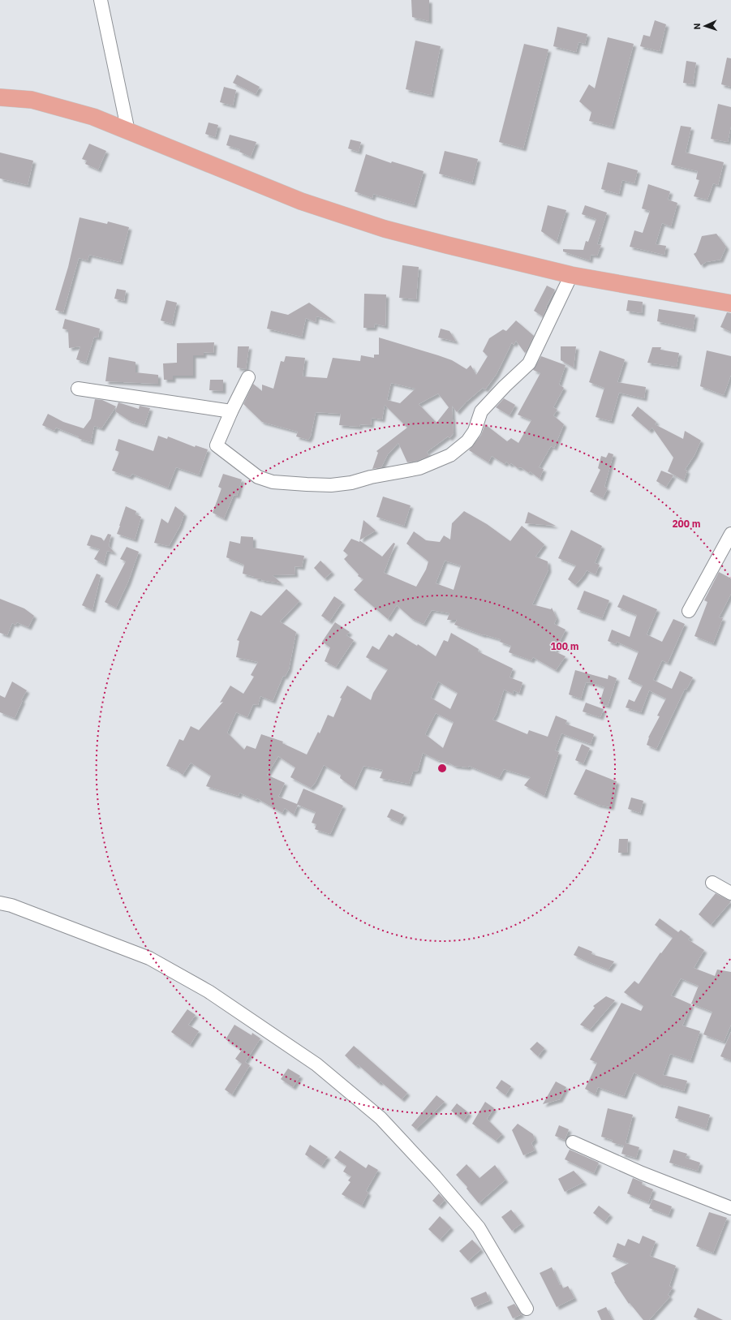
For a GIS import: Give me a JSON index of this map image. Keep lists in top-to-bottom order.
{
  "north": "left",
  "rings": ["200 m", "100 m"]
}
